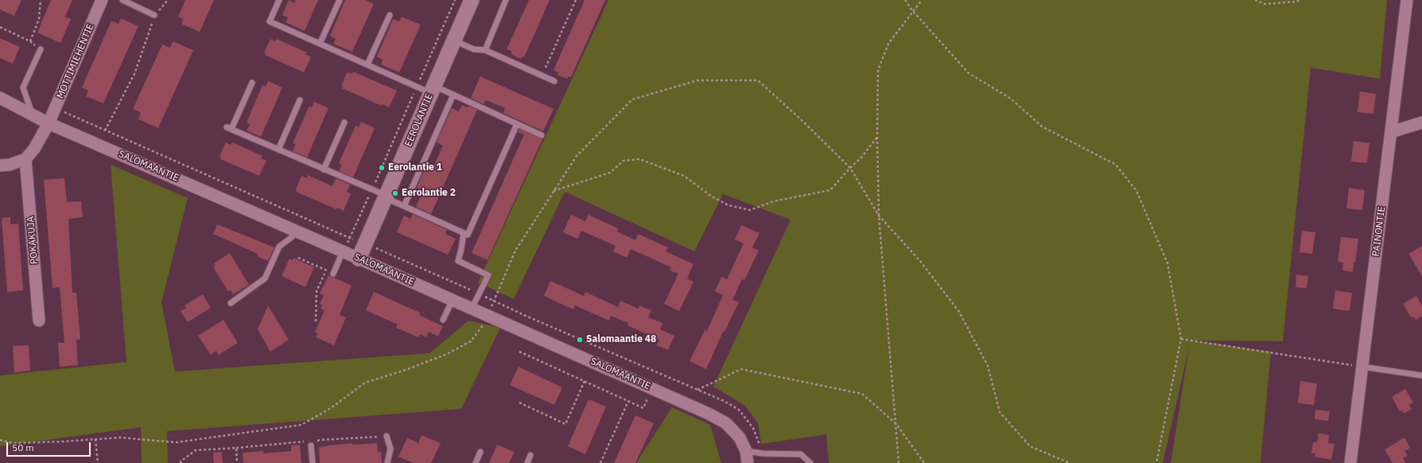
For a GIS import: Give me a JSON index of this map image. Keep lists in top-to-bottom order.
{
  "streets": {
    "street": [
      "MOTTIMIEHENTIE",
      "EEROLANTIE",
      "SALOMAANTIE",
      "PAINONTIE",
      "POKAKUJA"
    ]
  },
  "crossings": [
    ["MOTTIMIEHENTIE", "SALOMAANTIE"],
    ["MOTTIMIEHENTIE", "POKAKUJA"],
    ["EEROLANTIE", "SALOMAANTIE"]
  ],
  "places": ["Eerolantie 1", "Eerolantie 2", "Salomaantie 48"],
  "scale_bar": "50 m"
}
